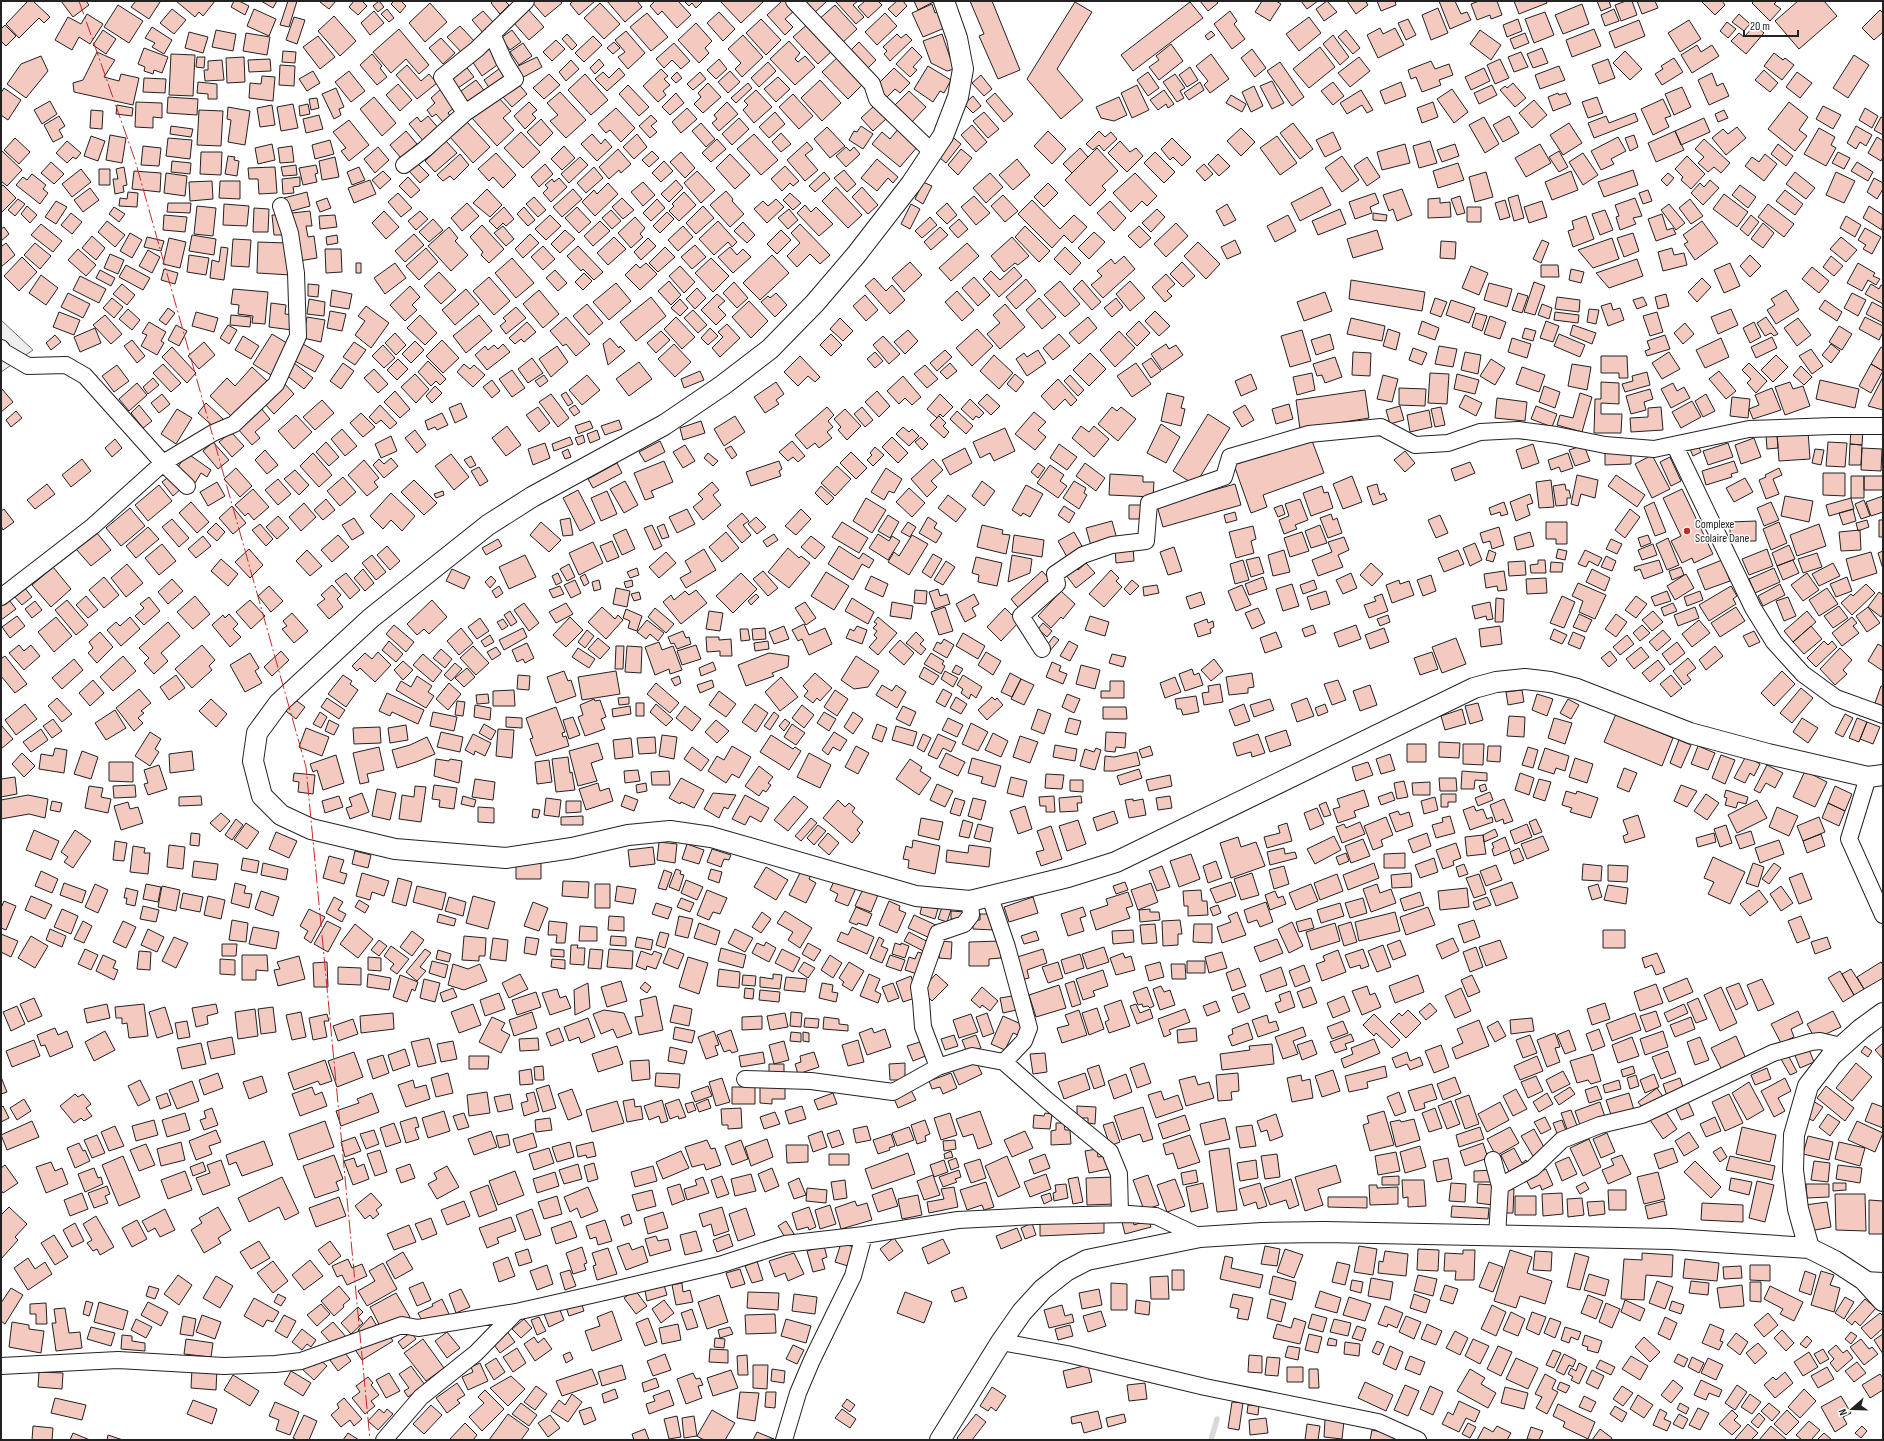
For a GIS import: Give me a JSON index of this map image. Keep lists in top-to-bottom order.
{
  "places": ["Complexe Scolaire Dane"],
  "scale_bar": "20 m",
  "north": "left"
}
